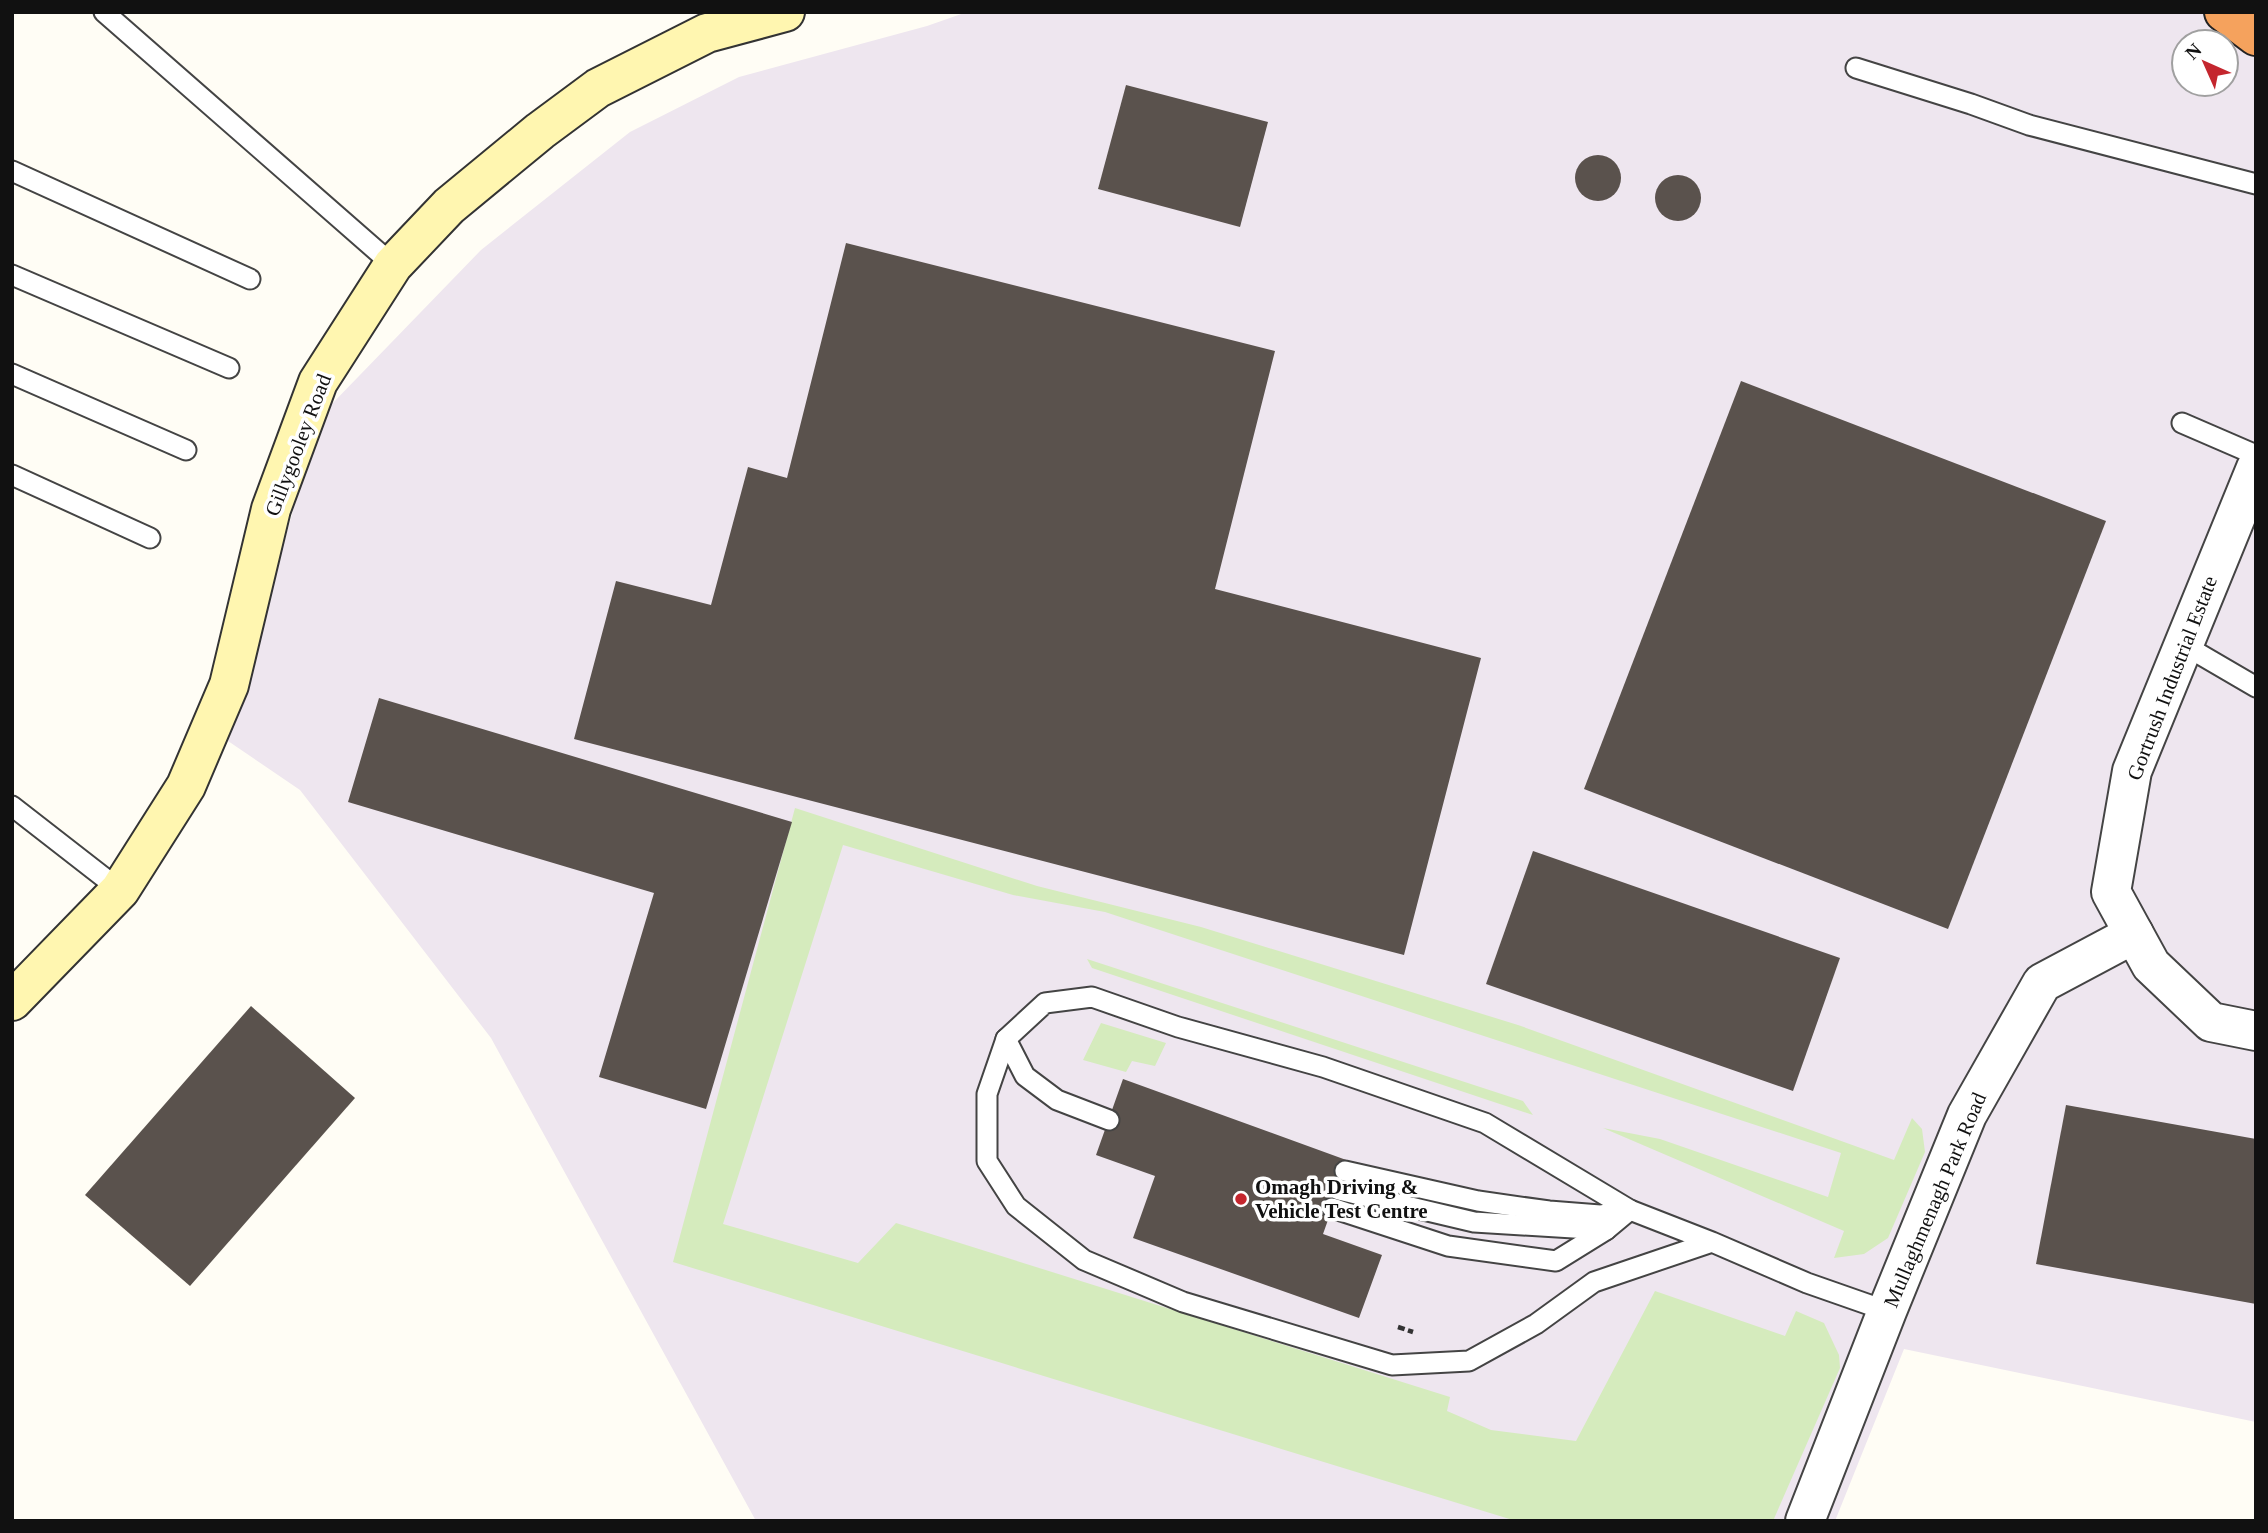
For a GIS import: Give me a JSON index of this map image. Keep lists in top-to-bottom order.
{
  "streets": {
    "main road": ["Gillygooley Road"],
    "street": ["Gortrush Industrial Estate", "Mullaghmenagh Park Road"]
  },
  "crossings": [
    ["Gortrush Industrial Estate", "Mullaghmenagh Park Road"]
  ],
  "places": ["Omagh Driving & Vehicle Test Centre"],
  "north": "top left"
}
